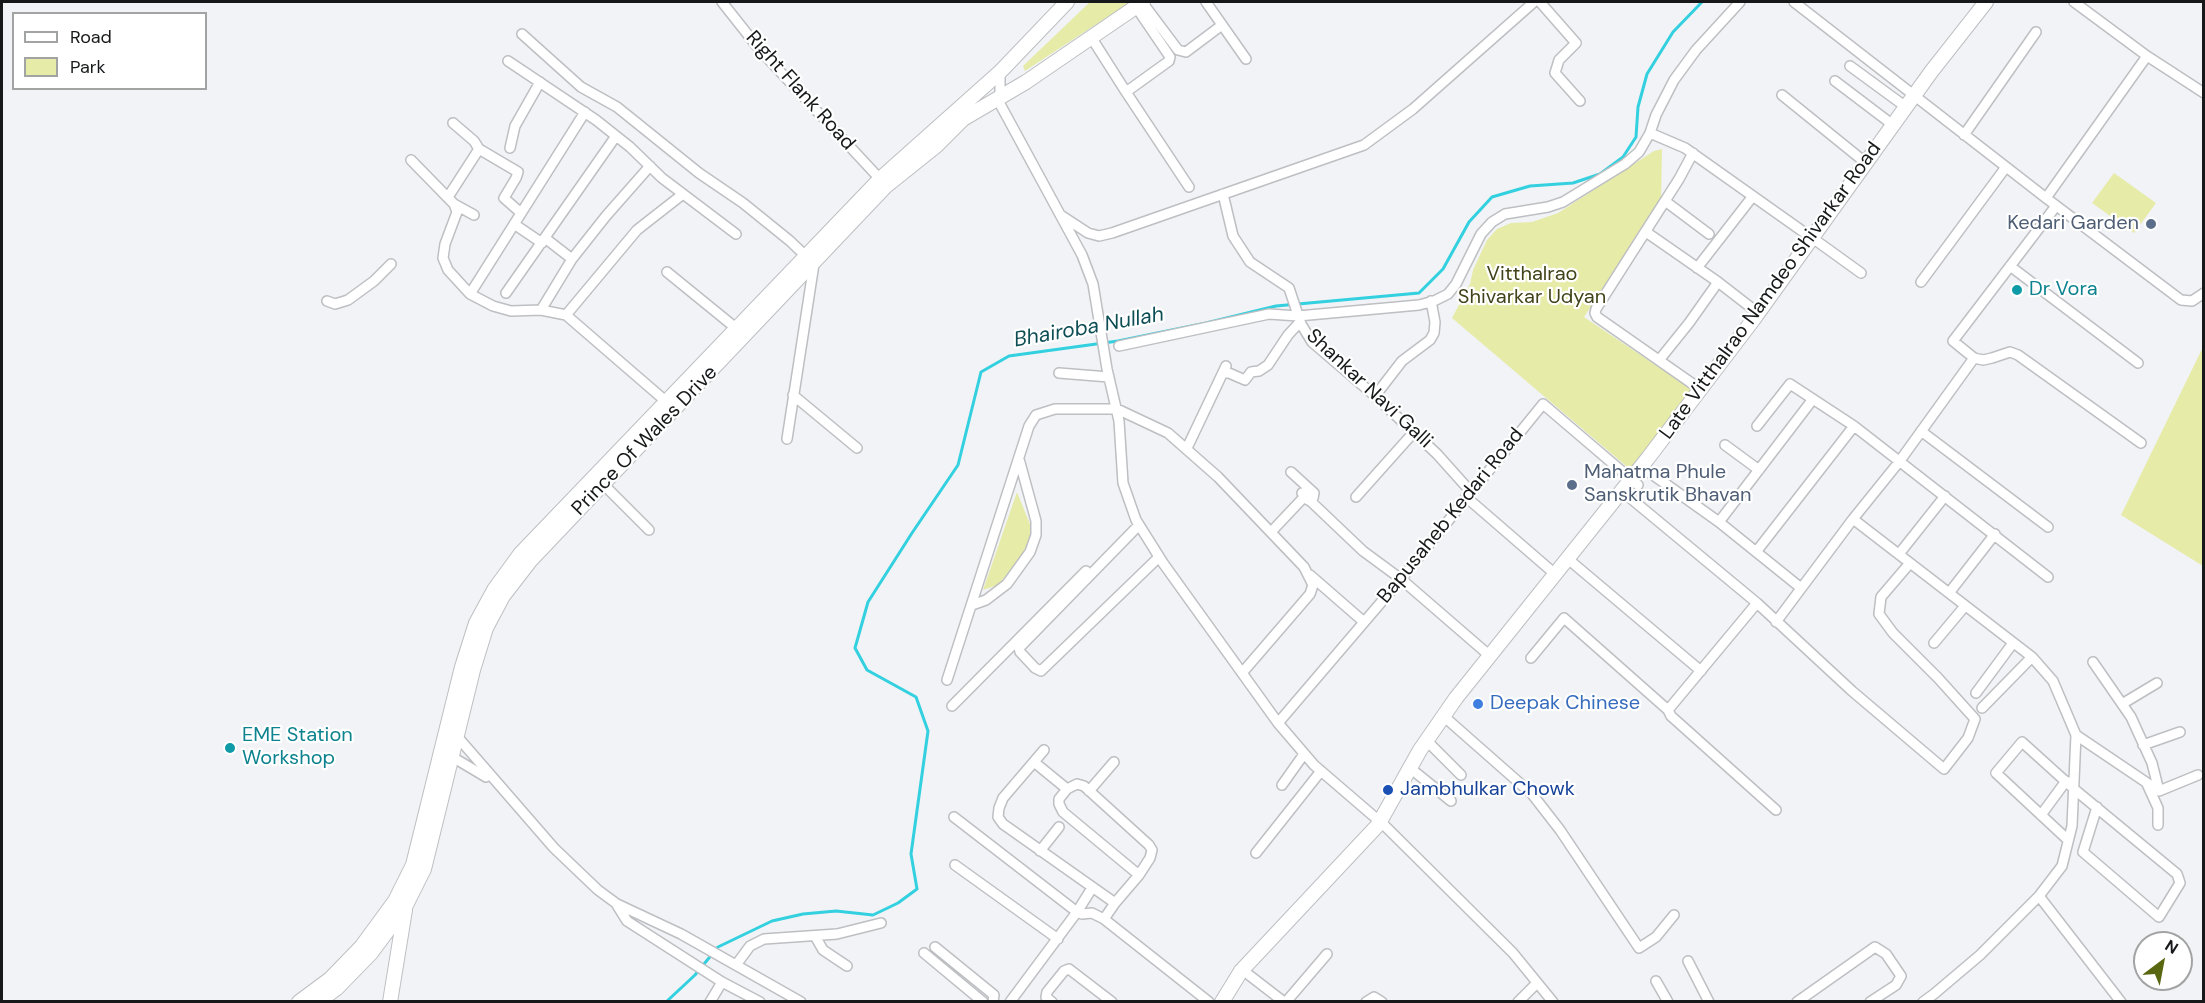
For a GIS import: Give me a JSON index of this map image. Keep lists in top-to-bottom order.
{
  "streets": {
    "street": [
      "Right Flank Road",
      "Late Vitthalrao Namdeo Shivarkar Road",
      "Shankar Navi Galli",
      "Prince Of Wales Drive",
      "Bapusaheb Kedari Road"
    ]
  },
  "crossings": [
    ["Right Flank Road", "Prince Of Wales Drive"],
    ["Late Vitthalrao Namdeo Shivarkar Road", "Shankar Navi Galli"],
    ["Late Vitthalrao Namdeo Shivarkar Road", "Bapusaheb Kedari Road"],
    ["Shankar Navi Galli", "Bapusaheb Kedari Road"]
  ],
  "water": ["Bhairoba Nullah"],
  "parks": ["Vitthalrao Shivarkar Udyan"],
  "places": [
    "Kedari Garden",
    "Dr Vora",
    "Mahatma Phule Sanskrutik Bhavan",
    "Deepak Chinese",
    "EME Station Workshop",
    "Jambhulkar Chowk"
  ],
  "legend": ["Road", "Park"],
  "north": "top right"
}
